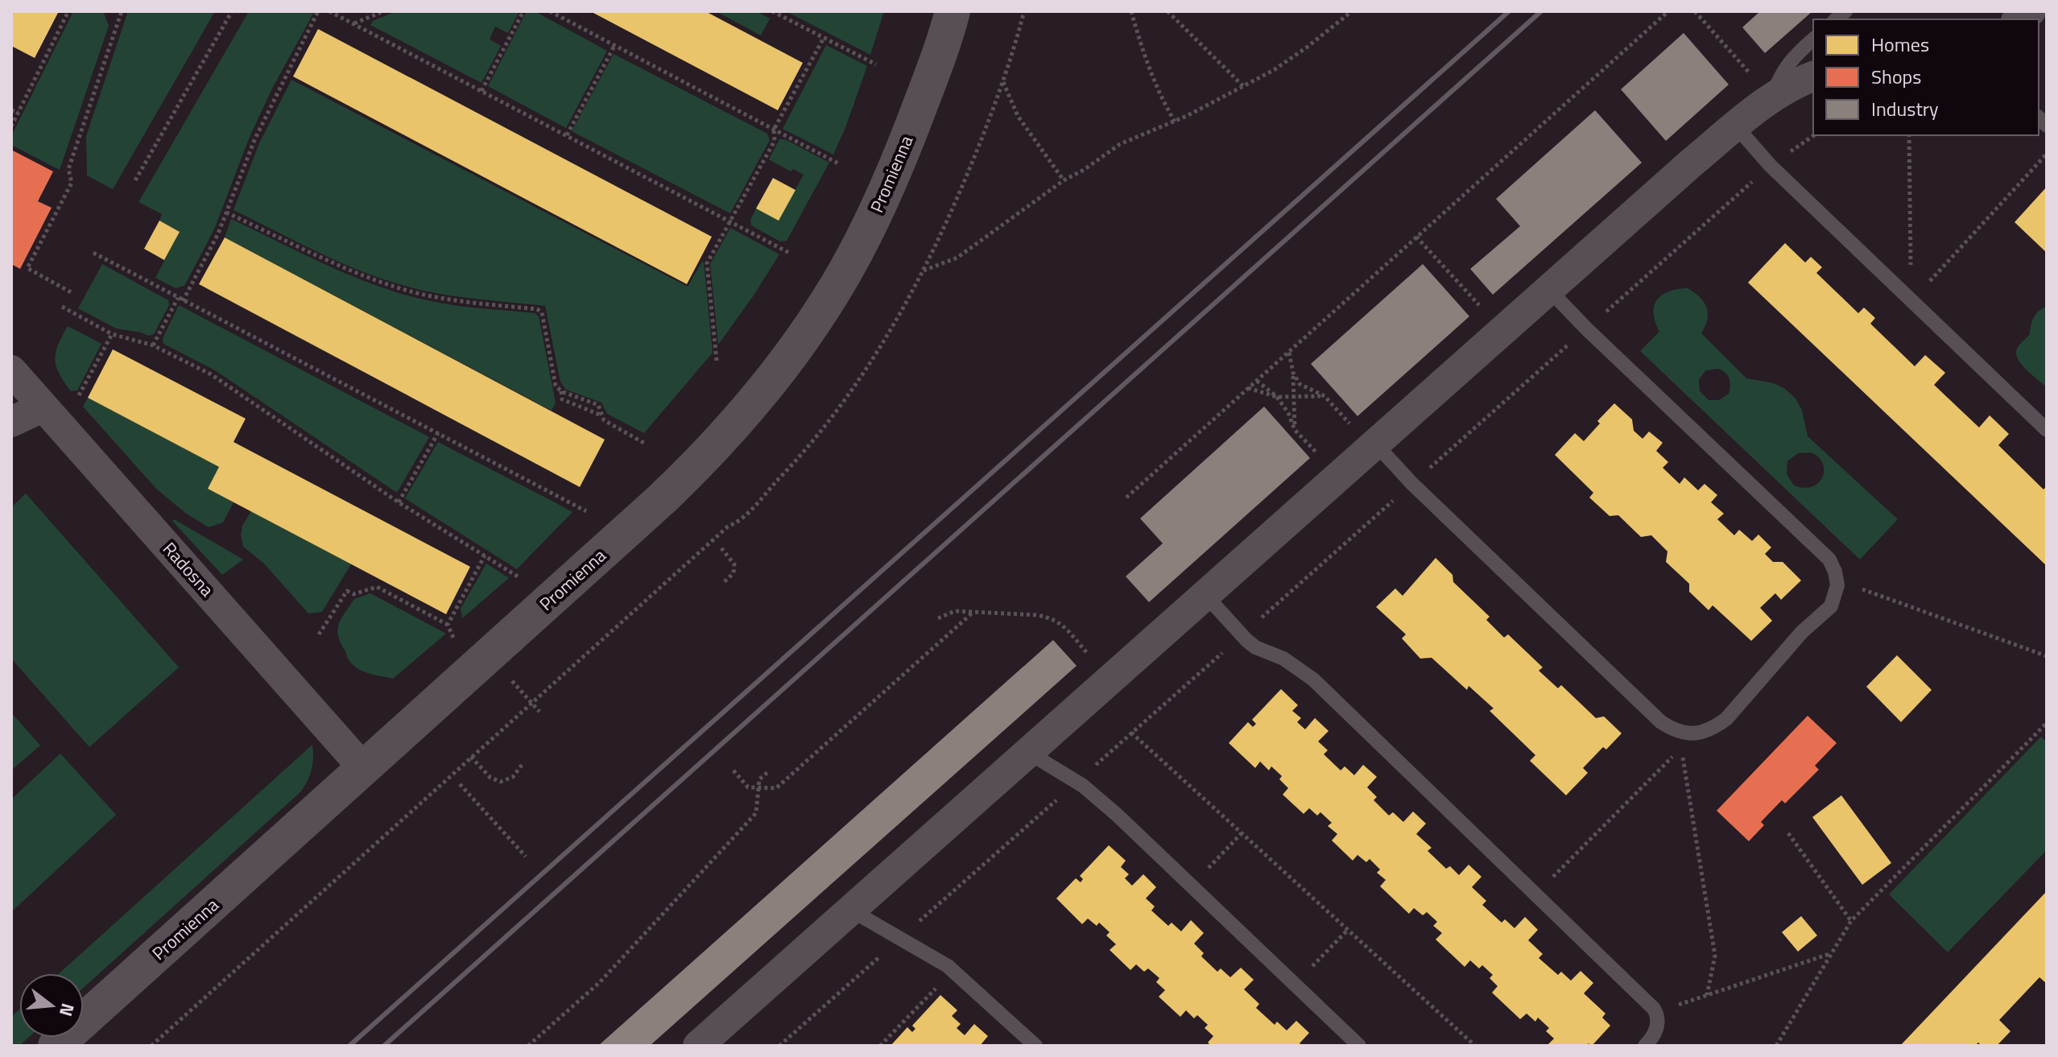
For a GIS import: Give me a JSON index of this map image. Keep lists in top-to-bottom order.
{
  "streets": {
    "street": ["Promienna", "Radosna"]
  },
  "crossings": [
    ["Promienna", "Radosna"]
  ],
  "legend": ["Homes", "Shops", "Industry"],
  "north": "right"
}
